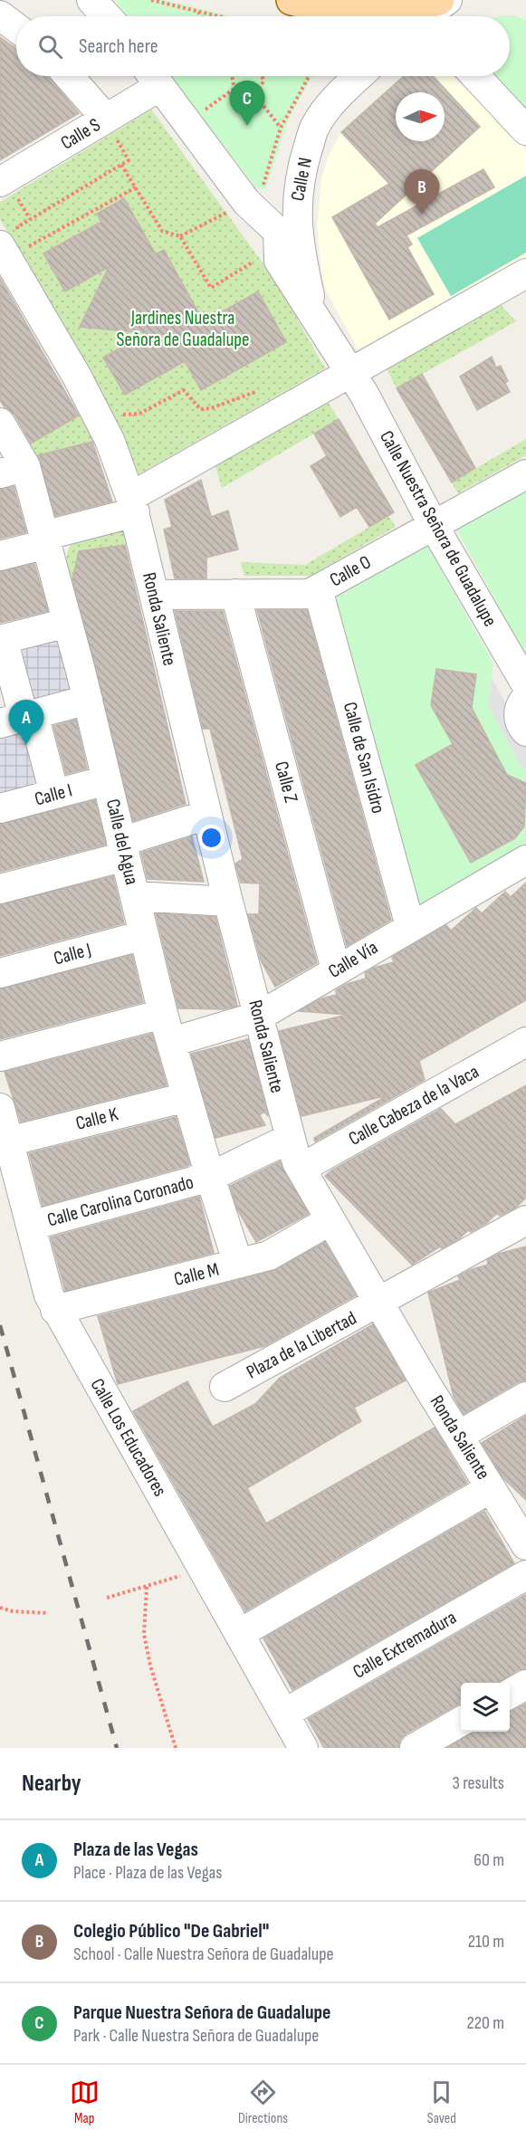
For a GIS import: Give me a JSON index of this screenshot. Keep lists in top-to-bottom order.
{
  "streets": {
    "street": [
      "Calle S",
      "Calle N",
      "Calle Nuestra Señora de Guadalupe",
      "Calle O",
      "Ronda Saliente",
      "Calle de San Isidro",
      "Calle Z",
      "Calle I",
      "Calle del Agua",
      "Calle J",
      "Calle Vía",
      "Calle Cabeza de la Vaca",
      "Calle K",
      "Calle Carolina Coronado",
      "Calle M",
      "Plaza de la Libertad",
      "Calle Los Educadores",
      "Calle Extremadura"
    ]
  },
  "crossings": [
    ["Calle N", "Calle Nuestra Señora de Guadalupe"],
    ["Calle Nuestra Señora de Guadalupe", "Calle O"],
    ["Calle O", "Ronda Saliente"],
    ["Calle O", "Calle de San Isidro"],
    ["Calle O", "Calle Z"],
    ["Ronda Saliente", "Calle Vía"],
    ["Ronda Saliente", "Calle Cabeza de la Vaca"],
    ["Ronda Saliente", "Calle Carolina Coronado"],
    ["Ronda Saliente", "Calle M"],
    ["Ronda Saliente", "Plaza de la Libertad"],
    ["Calle de San Isidro", "Calle Vía"],
    ["Calle Z", "Calle Vía"],
    ["Calle I", "Calle del Agua"],
    ["Calle del Agua", "Calle J"],
    ["Calle del Agua", "Calle Vía"],
    ["Calle del Agua", "Calle K"],
    ["Calle del Agua", "Calle Carolina Coronado"],
    ["Calle del Agua", "Calle M"],
    ["Calle K", "Calle Los Educadores"],
    ["Calle Carolina Coronado", "Calle Los Educadores"],
    ["Calle M", "Calle Los Educadores"],
    ["Calle Los Educadores", "Calle Extremadura"]
  ],
  "parks": ["Jardines Nuestra Señora de Guadalupe"],
  "north": "right",
  "page": {
    "search": "Search here",
    "pins": ["C", "B", "A"],
    "heading": ["Nearby", "3 results"],
    "list": [
      {
        "mark": "A",
        "name": "Plaza de las Vegas",
        "note": "Place · Plaza de las Vegas",
        "value": "60 m"
      },
      {
        "mark": "B",
        "name": "Colegio Público \"De Gabriel\"",
        "note": "School · Calle Nuestra Señora de Guadalupe",
        "value": "210 m"
      },
      {
        "mark": "C",
        "name": "Parque Nuestra Señora de Guadalupe",
        "note": "Park · Calle Nuestra Señora de Guadalupe",
        "value": "220 m"
      }
    ],
    "nav": ["Map", "Directions", "Saved"]
  }
}
